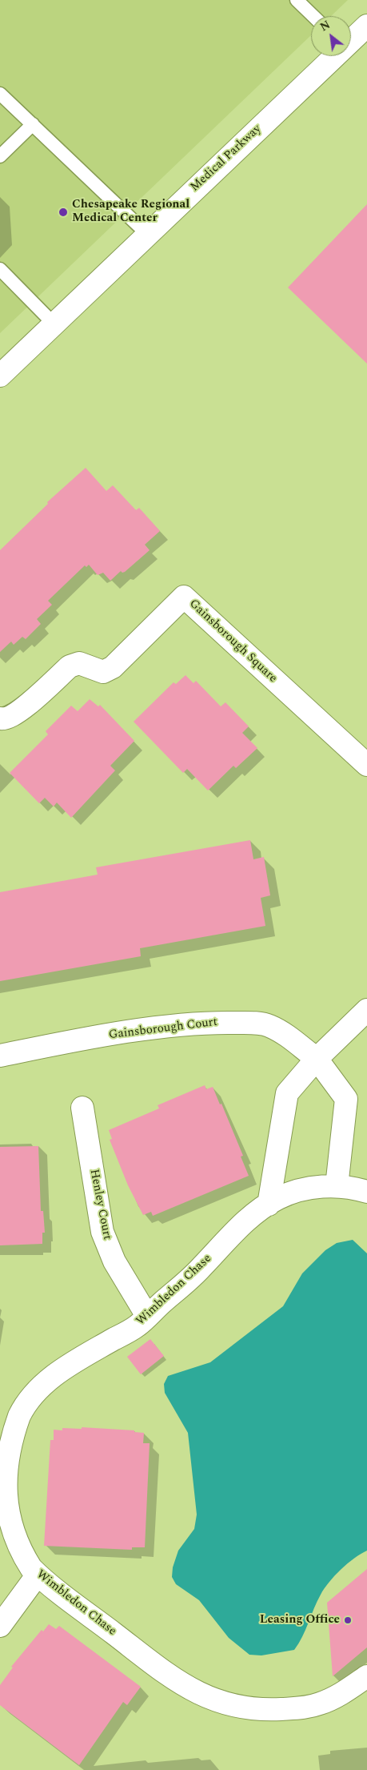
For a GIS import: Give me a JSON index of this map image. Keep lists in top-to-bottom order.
{
  "streets": {
    "street": [
      "Medical Parkway",
      "Gainsborough Square",
      "Gainsborough Court",
      "Henley Court",
      "Wimbledon Chase"
    ]
  },
  "crossings": [
    ["Henley Court", "Wimbledon Chase"]
  ],
  "places": ["Chesapeake Regional Medical Center", "Leasing Office"],
  "north": "top left"
}
